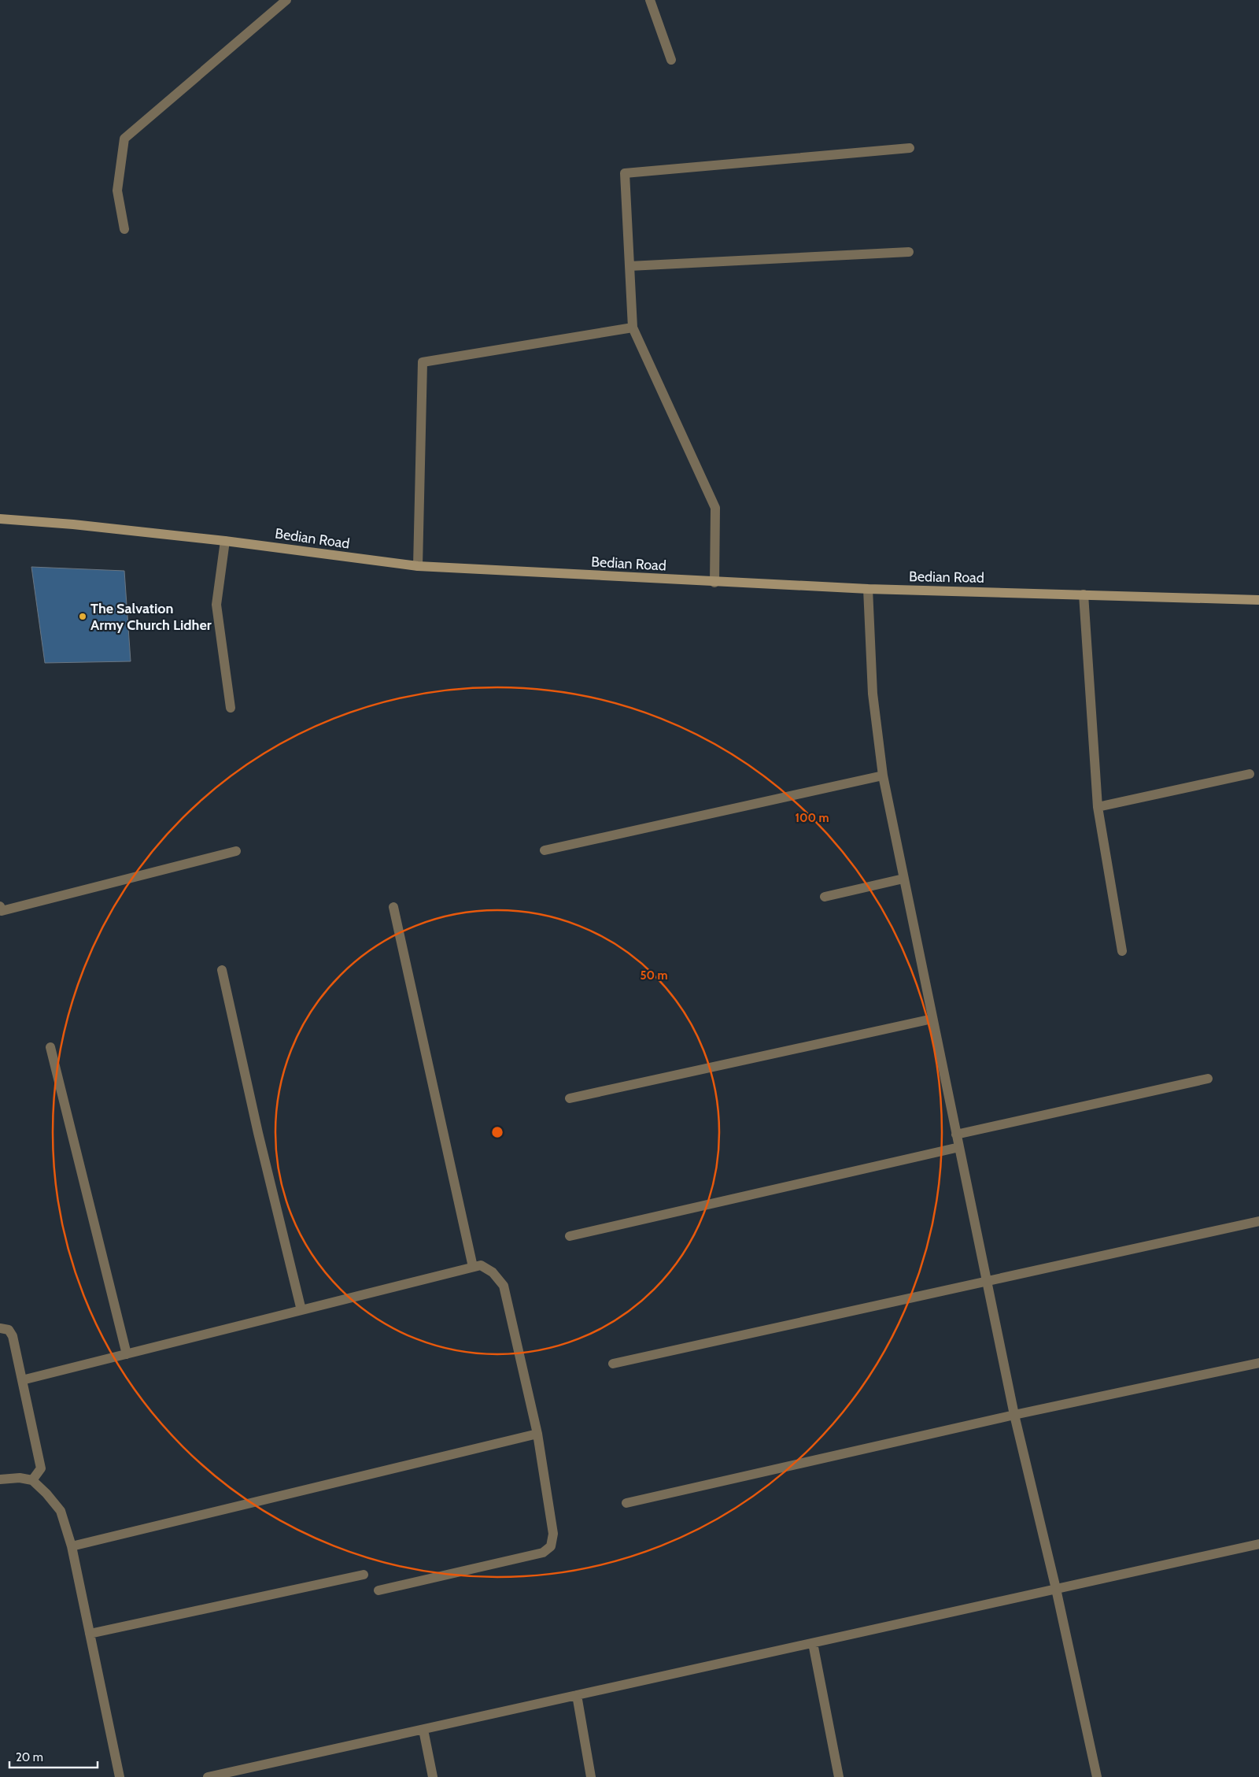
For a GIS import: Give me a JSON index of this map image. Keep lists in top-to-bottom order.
{
  "streets": {
    "main road": ["Bedian Road"]
  },
  "places": ["The Salvation Army Church Lidher"],
  "scale_bar": "20 m",
  "rings": ["100 m", "50 m"]
}
